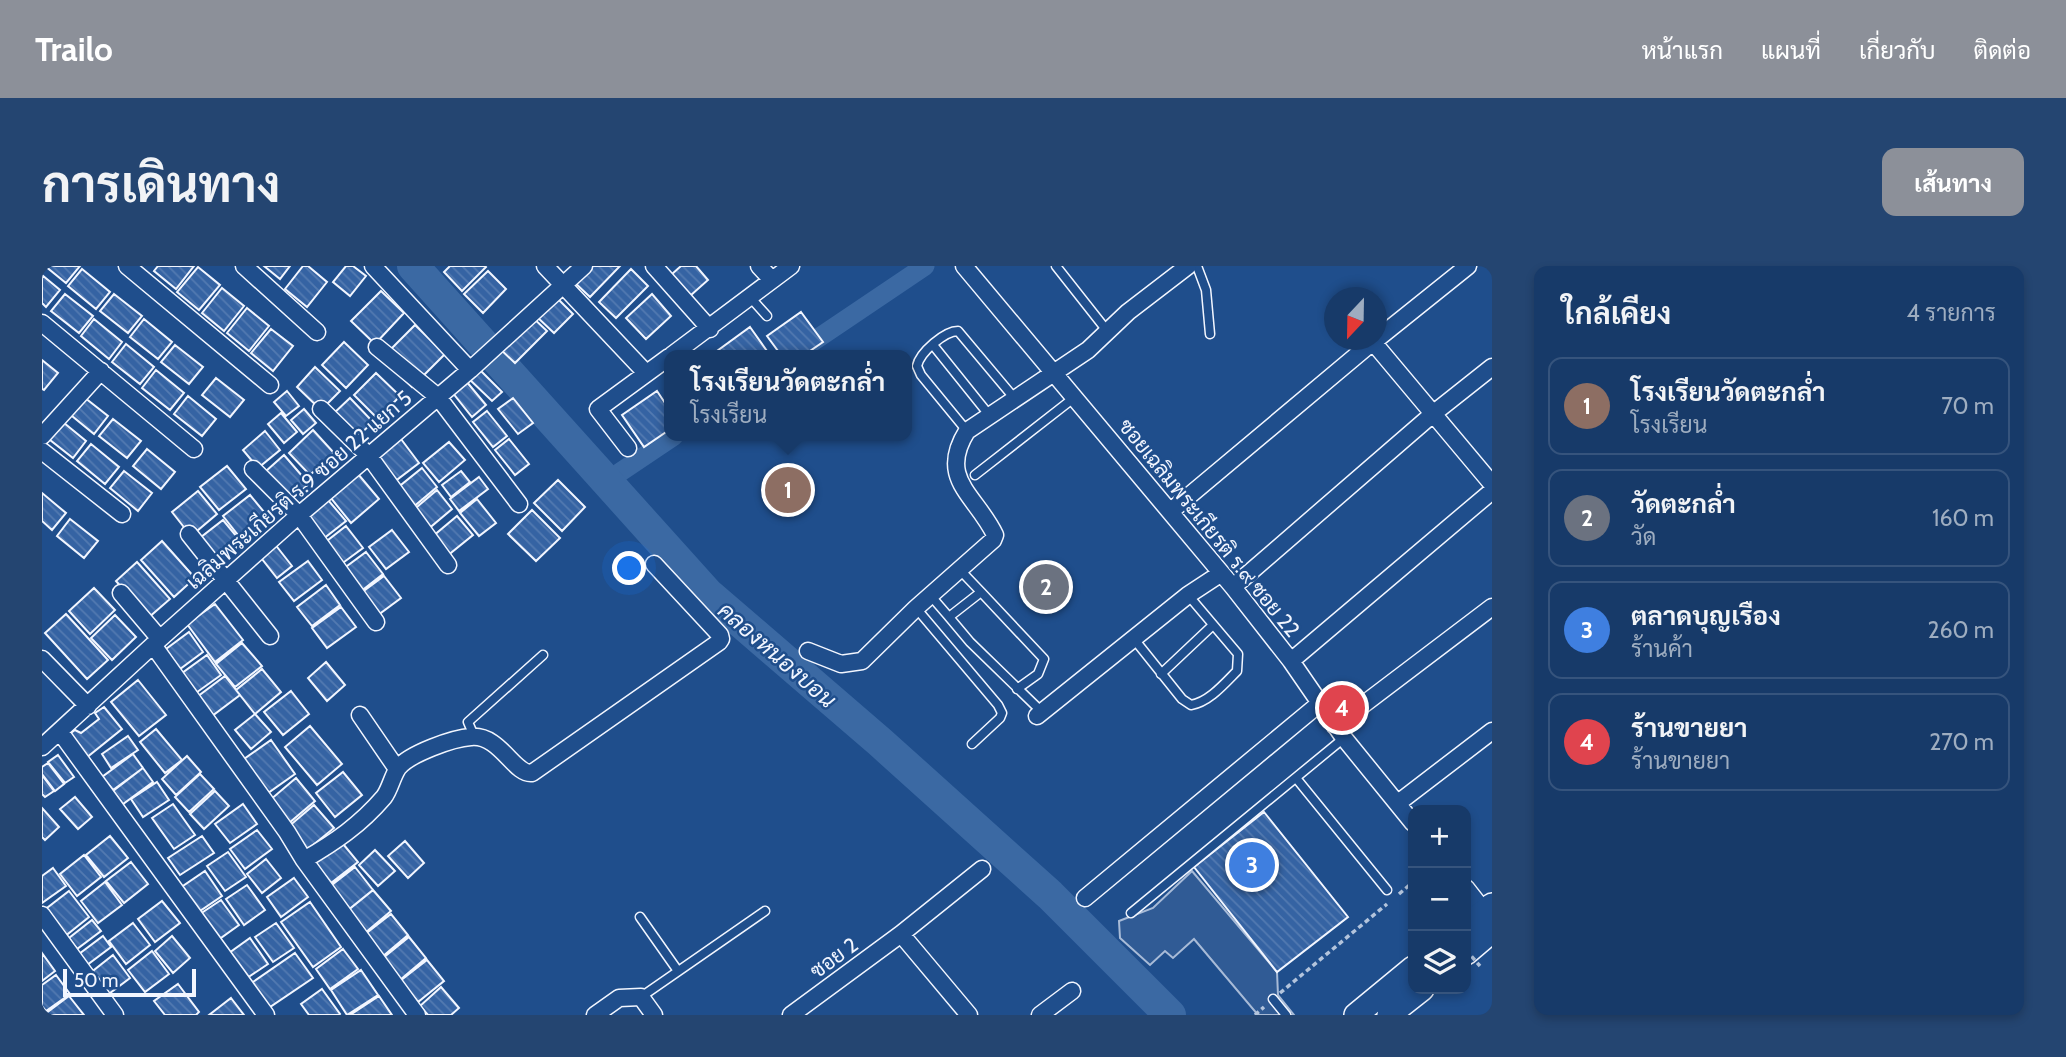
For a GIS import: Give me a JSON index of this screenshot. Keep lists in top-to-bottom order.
{
  "streets": {
    "street": ["เฉลิมพระเกียรติ ร.9 ซอย 22 แยก 5", "ซอยเฉลิมพระเกียรติ ร.๙ ซอย 22", "ซอย 2"]
  },
  "water": ["คลองหนองบอน"],
  "scale_bar": "50 m",
  "north": "bottom",
  "page": {
    "header": "Trailo",
    "nav": [
      "หน้าแรก",
      "แผนที่",
      "เกี่ยวกับ",
      "ติดต่อ"
    ],
    "buttons": "เส้นทาง",
    "title": "การเดินทาง",
    "heading": ["ใกล้เคียง", "4 รายการ"],
    "popup": ["โรงเรียนวัดตะกล่ำ", "โรงเรียน"],
    "list": [
      {
        "mark": "1",
        "name": "โรงเรียนวัดตะกล่ำ",
        "note": "โรงเรียน",
        "value": "70 m"
      },
      {
        "mark": "2",
        "name": "วัดตะกล่ำ",
        "note": "วัด",
        "value": "160 m"
      },
      {
        "mark": "3",
        "name": "ตลาดบุญเรือง",
        "note": "ร้านค้า",
        "value": "260 m"
      },
      {
        "mark": "4",
        "name": "ร้านขายยา",
        "note": "ร้านขายยา",
        "value": "270 m"
      }
    ],
    "pins": [
      "1",
      "2",
      "4",
      "3"
    ],
    "map_buttons": ["+", "−"],
    "scale": "50 m"
  }
}
